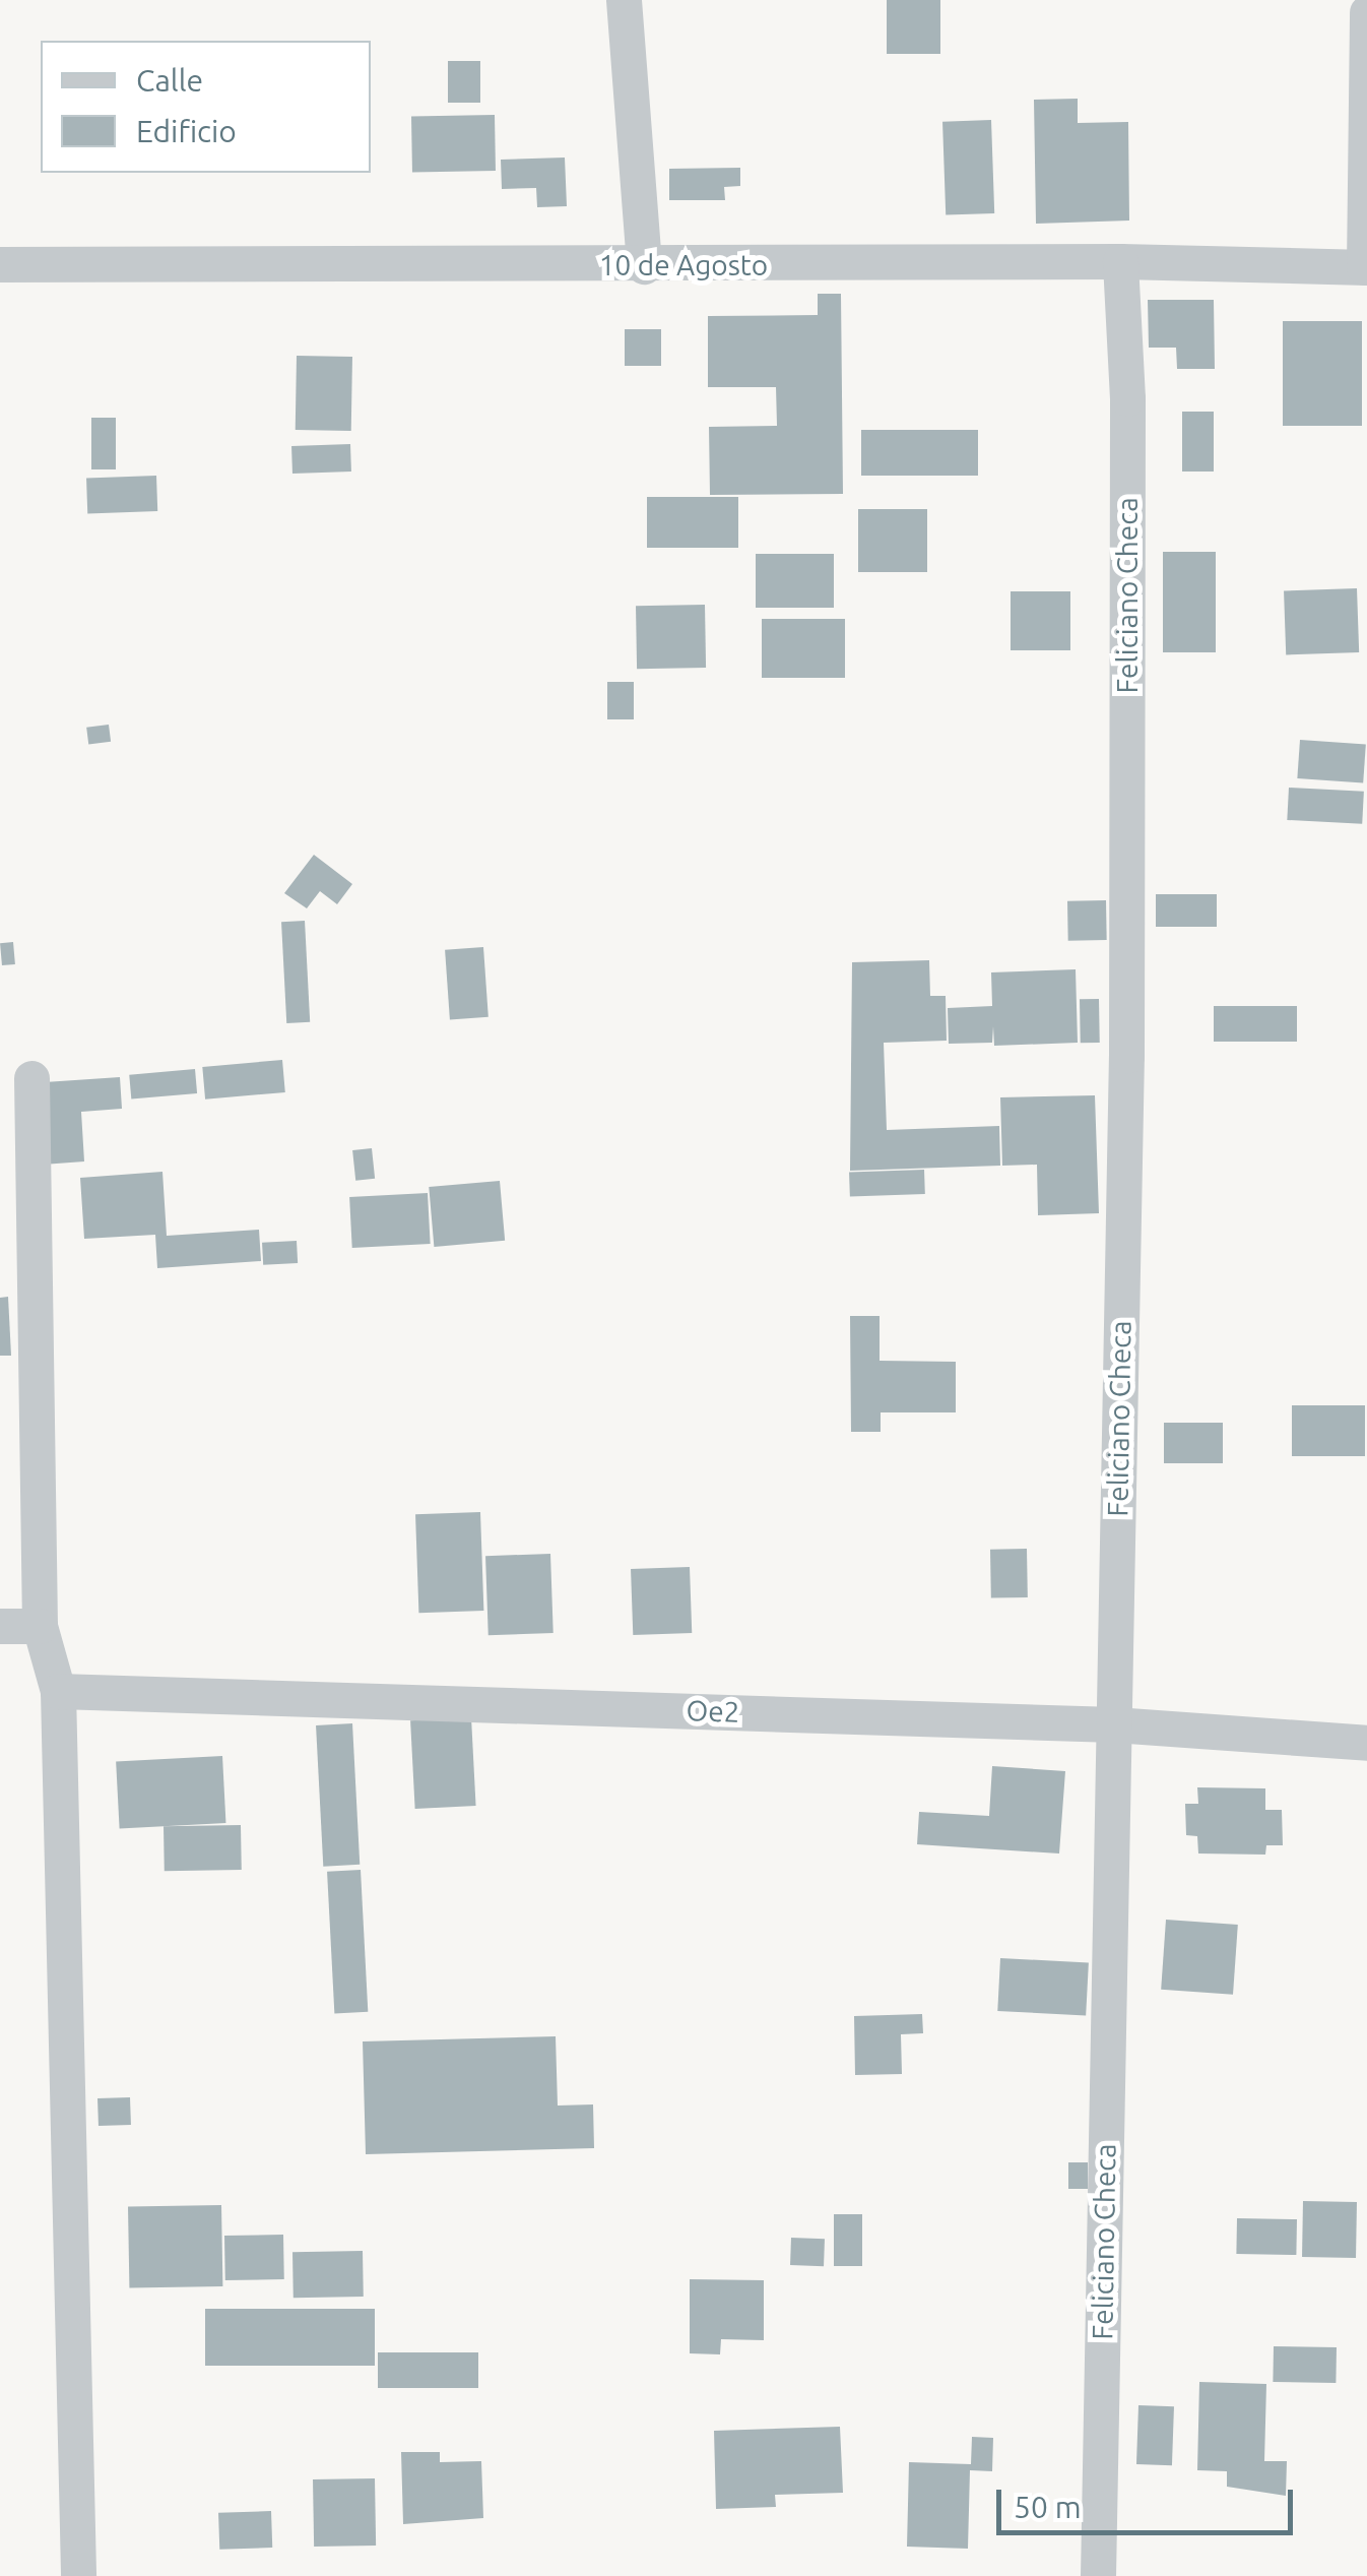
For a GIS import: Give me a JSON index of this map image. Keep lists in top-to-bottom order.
{
  "streets": {
    "street": ["10 de Agosto", "Feliciano Checa", "Oe2"]
  },
  "crossings": [
    ["10 de Agosto", "Feliciano Checa"],
    ["Feliciano Checa", "Oe2"]
  ],
  "legend": ["Calle", "Edificio"],
  "scale_bar": "50 m"
}
